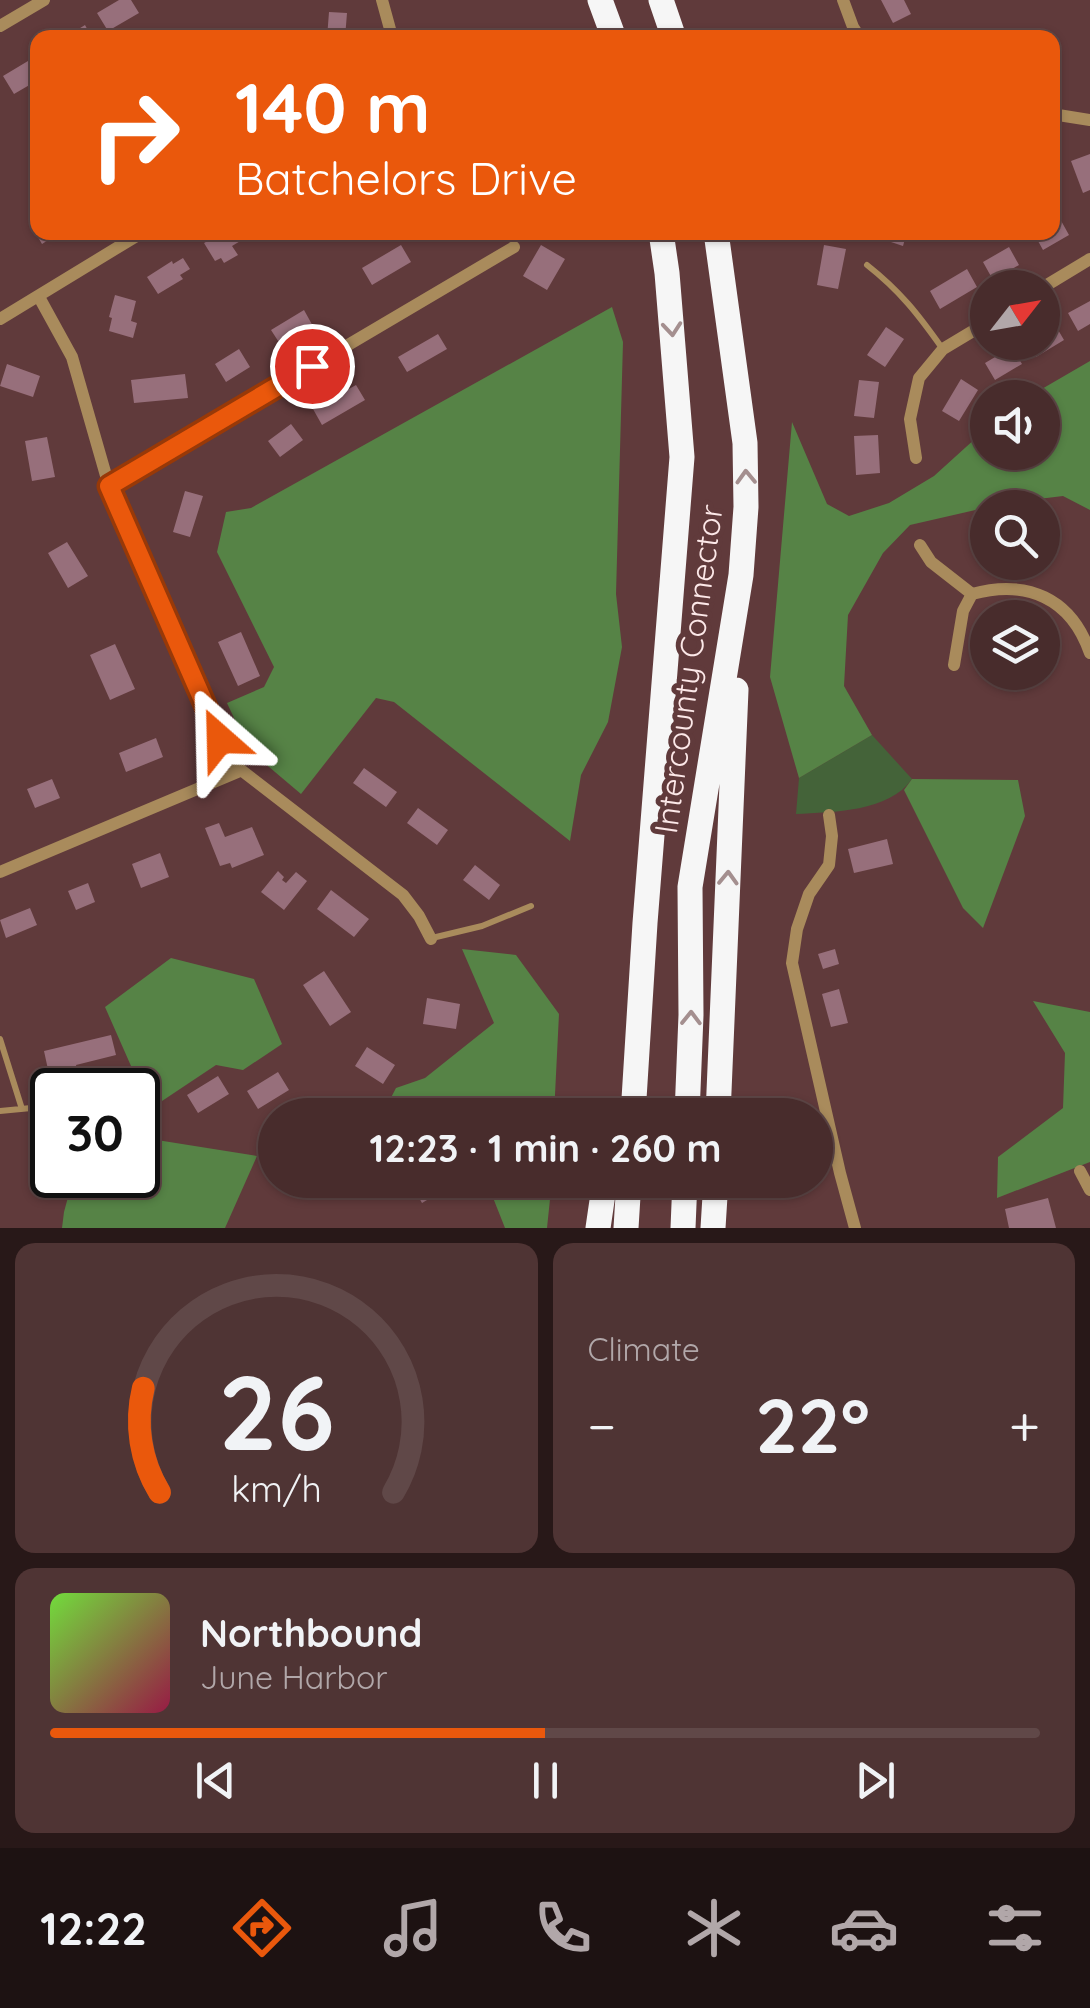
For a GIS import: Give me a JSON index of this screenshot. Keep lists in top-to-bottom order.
{
  "streets": {
    "highway": ["Intercounty Connector"]
  },
  "north": "top right",
  "page": {
    "turn": ["140 m", "Batchelors Drive"],
    "limit": "30",
    "trip": "12:23 · 1 min · 260 m",
    "tile": "Climate",
    "heat": ["−", "22°", "+"],
    "song": ["Northbound", "June Harbor"],
    "tabs": "12:22",
    "gauge": ["26", "km/h"]
  }
}
